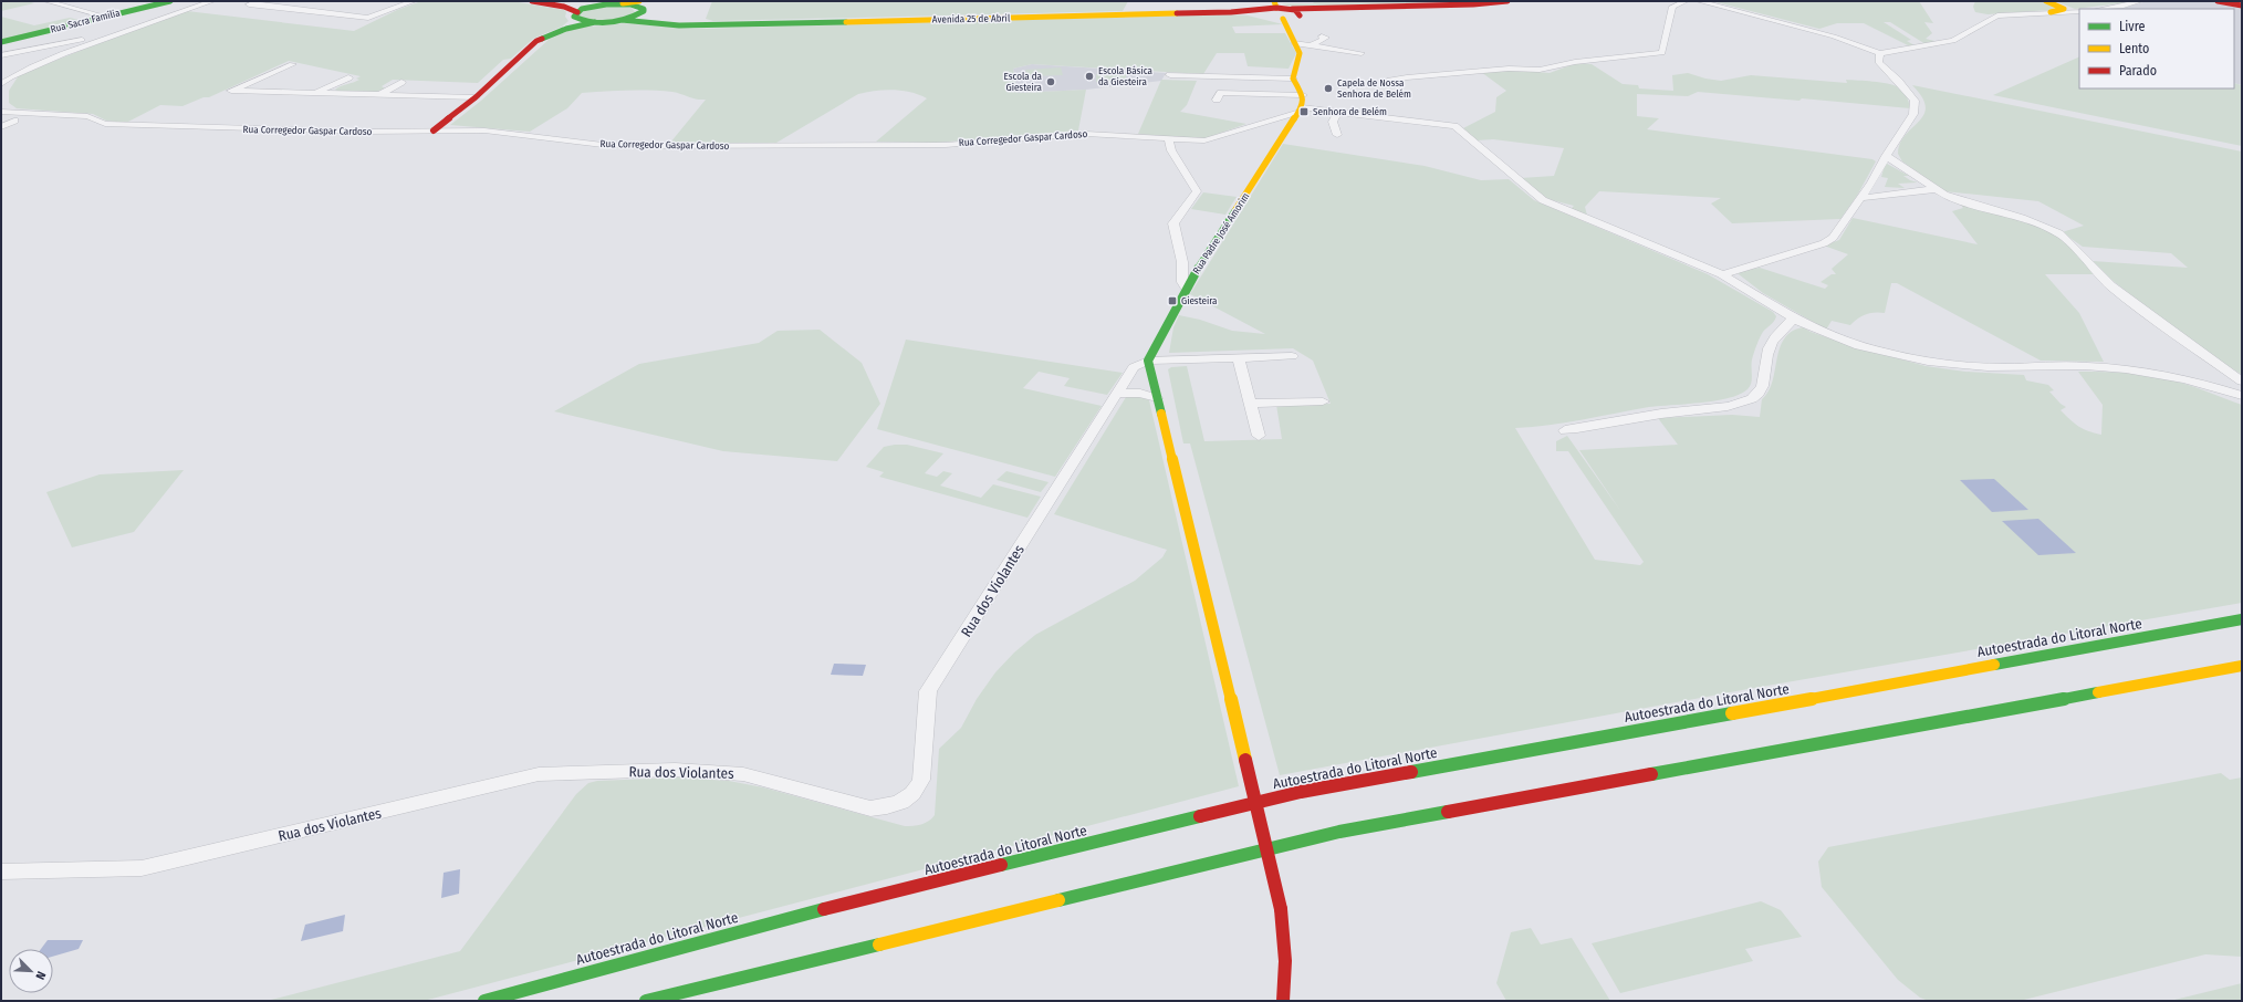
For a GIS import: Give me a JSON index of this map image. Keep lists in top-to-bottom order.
{
  "streets": {
    "main road": [
      "Avenida 25 de Abril",
      "Rua Sacra Família",
      "Rua Padre José Amorim",
      "Autoestrada do Litoral Norte"
    ],
    "street": ["Rua Corregedor Gaspar Cardoso", "Rua dos Violantes"]
  },
  "crossings": [
    ["Rua Corregedor Gaspar Cardoso", "Rua Padre José Amorim"],
    ["Rua Padre José Amorim", "Rua dos Violantes"]
  ],
  "places": {
    "other": ["Escola Básica da Giesteira", "Escola da Giesteira", "Capela de Nossa Senhora de Belém"],
    "transit": ["Senhora de Belém", "Giesteira"]
  },
  "legend": ["Livre", "Lento", "Parado"],
  "north": "bottom right"
}
